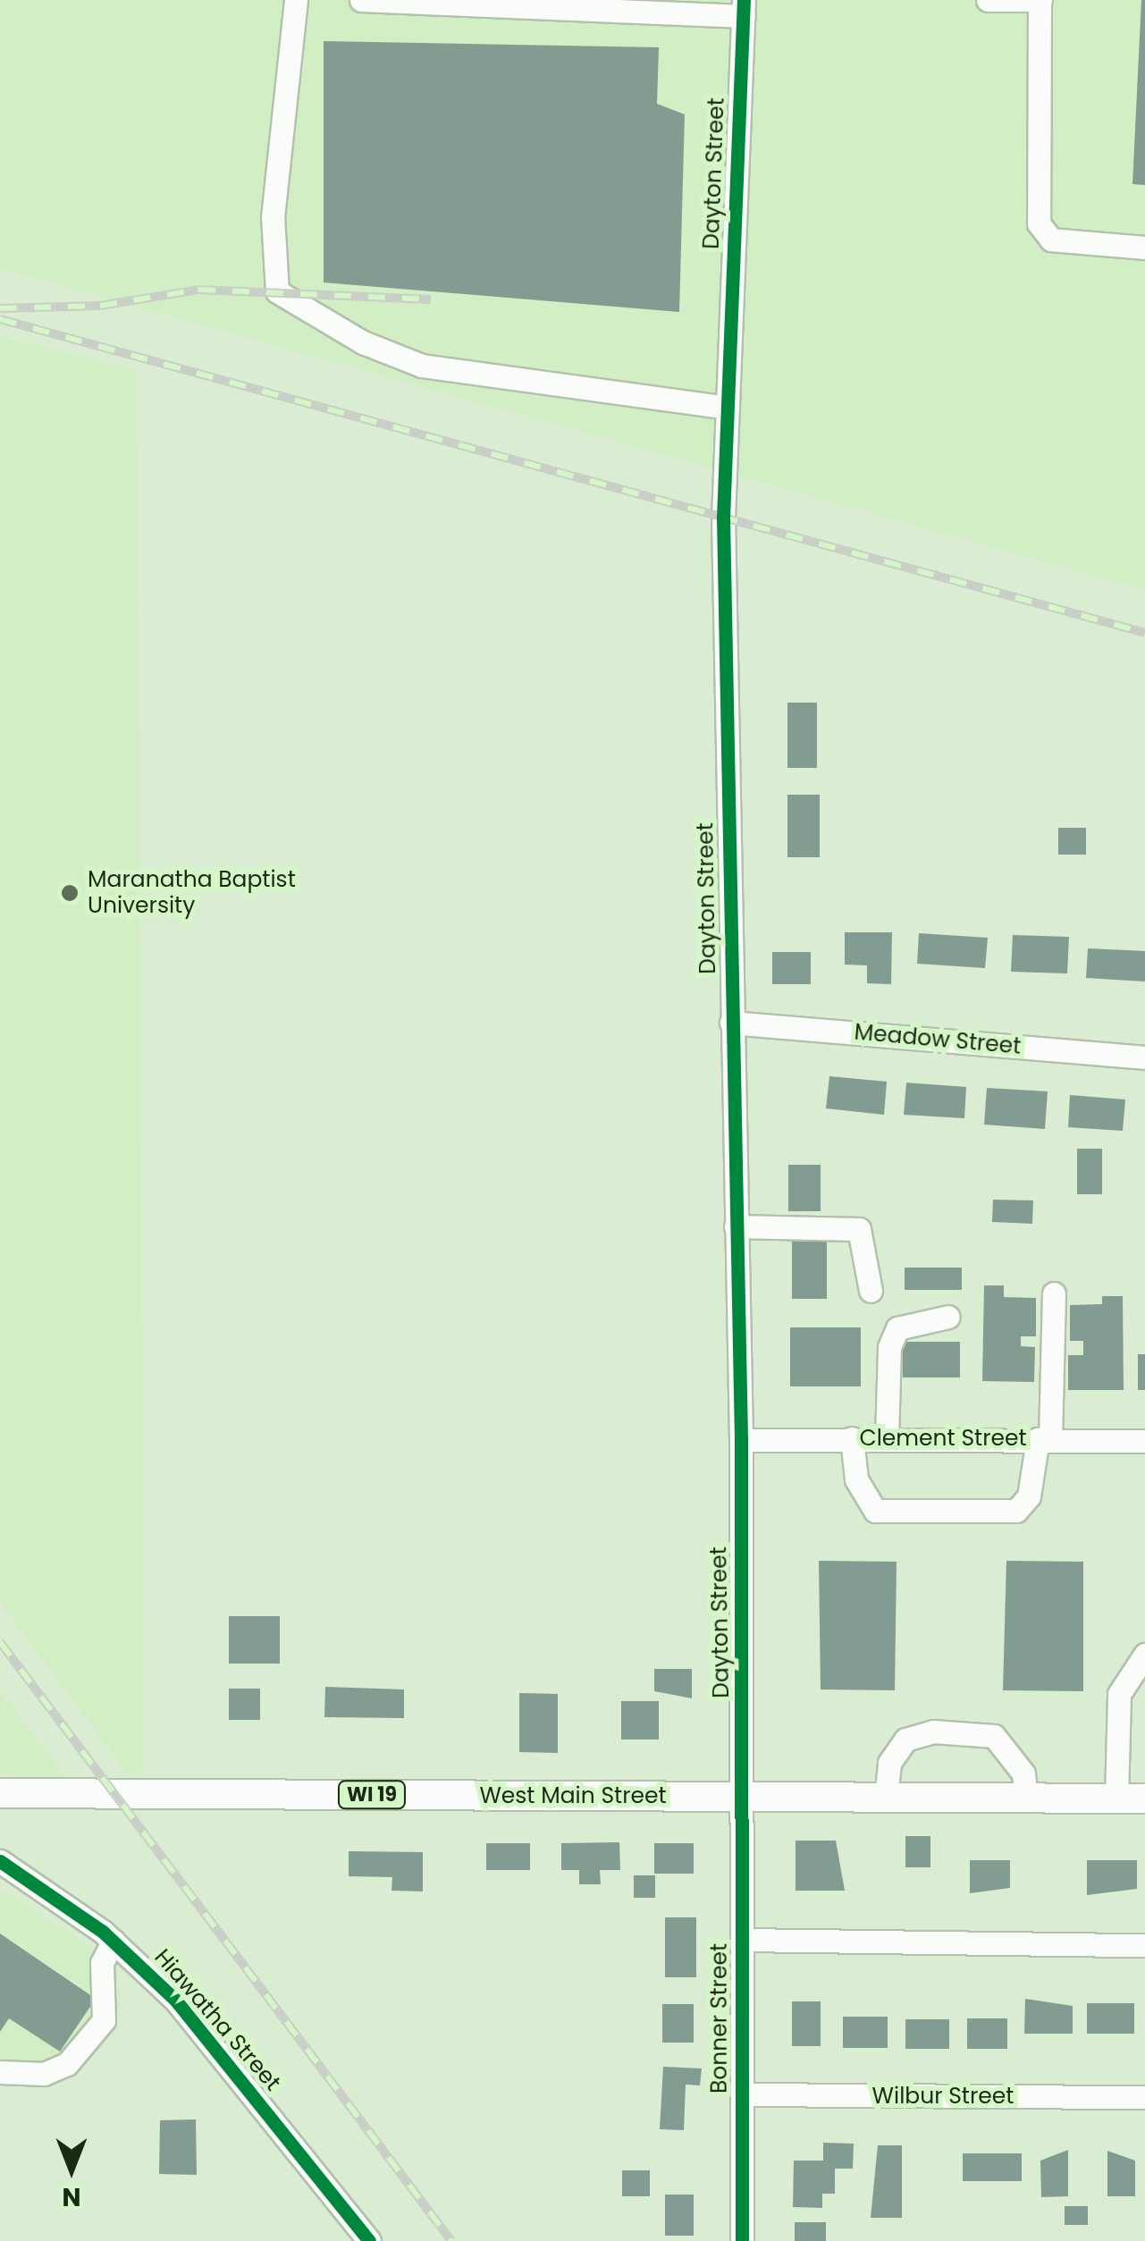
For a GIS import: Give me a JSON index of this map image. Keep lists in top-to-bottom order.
{
  "streets": {
    "main road": ["WI 19", "West Main Street"],
    "street": [
      "Dayton Street",
      "Meadow Street",
      "Clement Street",
      "Bonner Street",
      "Hiawatha Street",
      "Wilbur Street"
    ]
  },
  "crossings": [
    ["Dayton Street", "Meadow Street"],
    ["Dayton Street", "Clement Street"],
    ["Dayton Street", "West Main Street"],
    ["Dayton Street", "Bonner Street"],
    ["West Main Street", "Bonner Street"],
    ["Bonner Street", "Wilbur Street"]
  ],
  "places": ["Maranatha Baptist University"],
  "north": "bottom"
}
